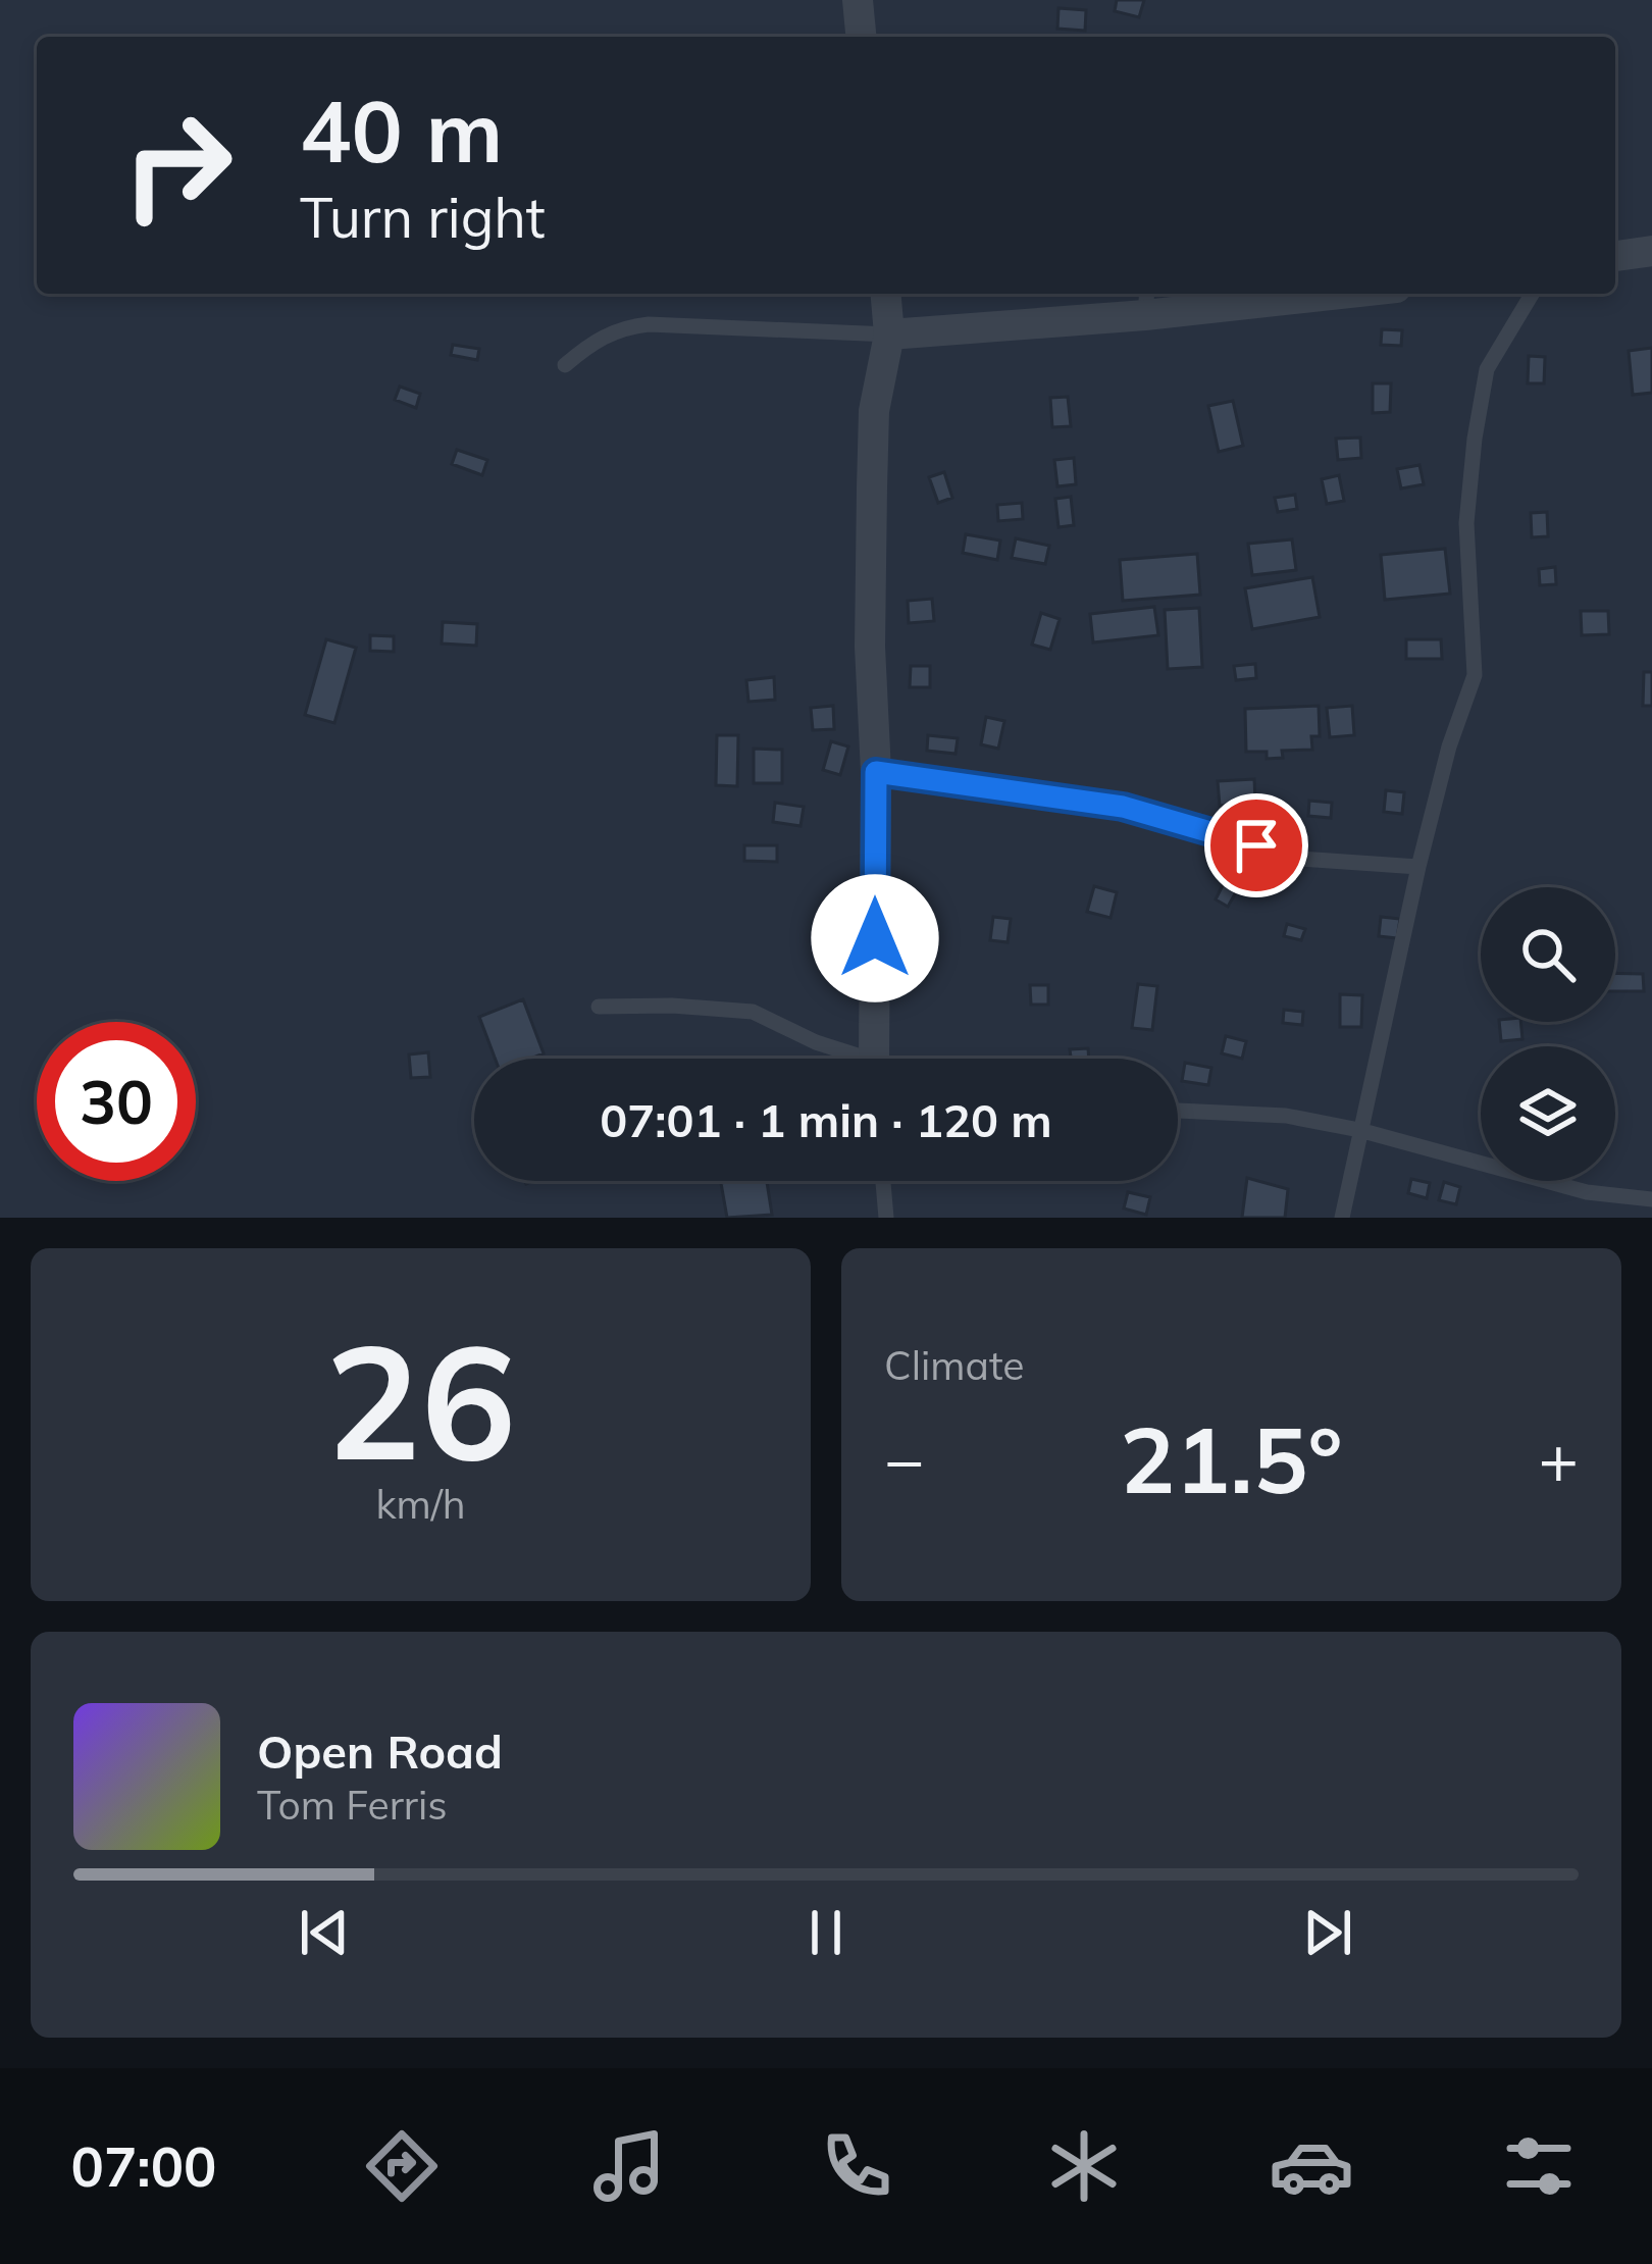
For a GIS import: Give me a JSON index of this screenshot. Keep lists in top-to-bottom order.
{
  "page": {
    "turn": ["40 m", "Turn right"],
    "limit": "30",
    "trip": "07:01 · 1 min · 120 m",
    "tile": [
      ["26", "km/h"],
      "Climate"
    ],
    "heat": ["−", "21.5°", "+"],
    "song": ["Open Road", "Tom Ferris"],
    "tabs": "07:00"
  }
}
